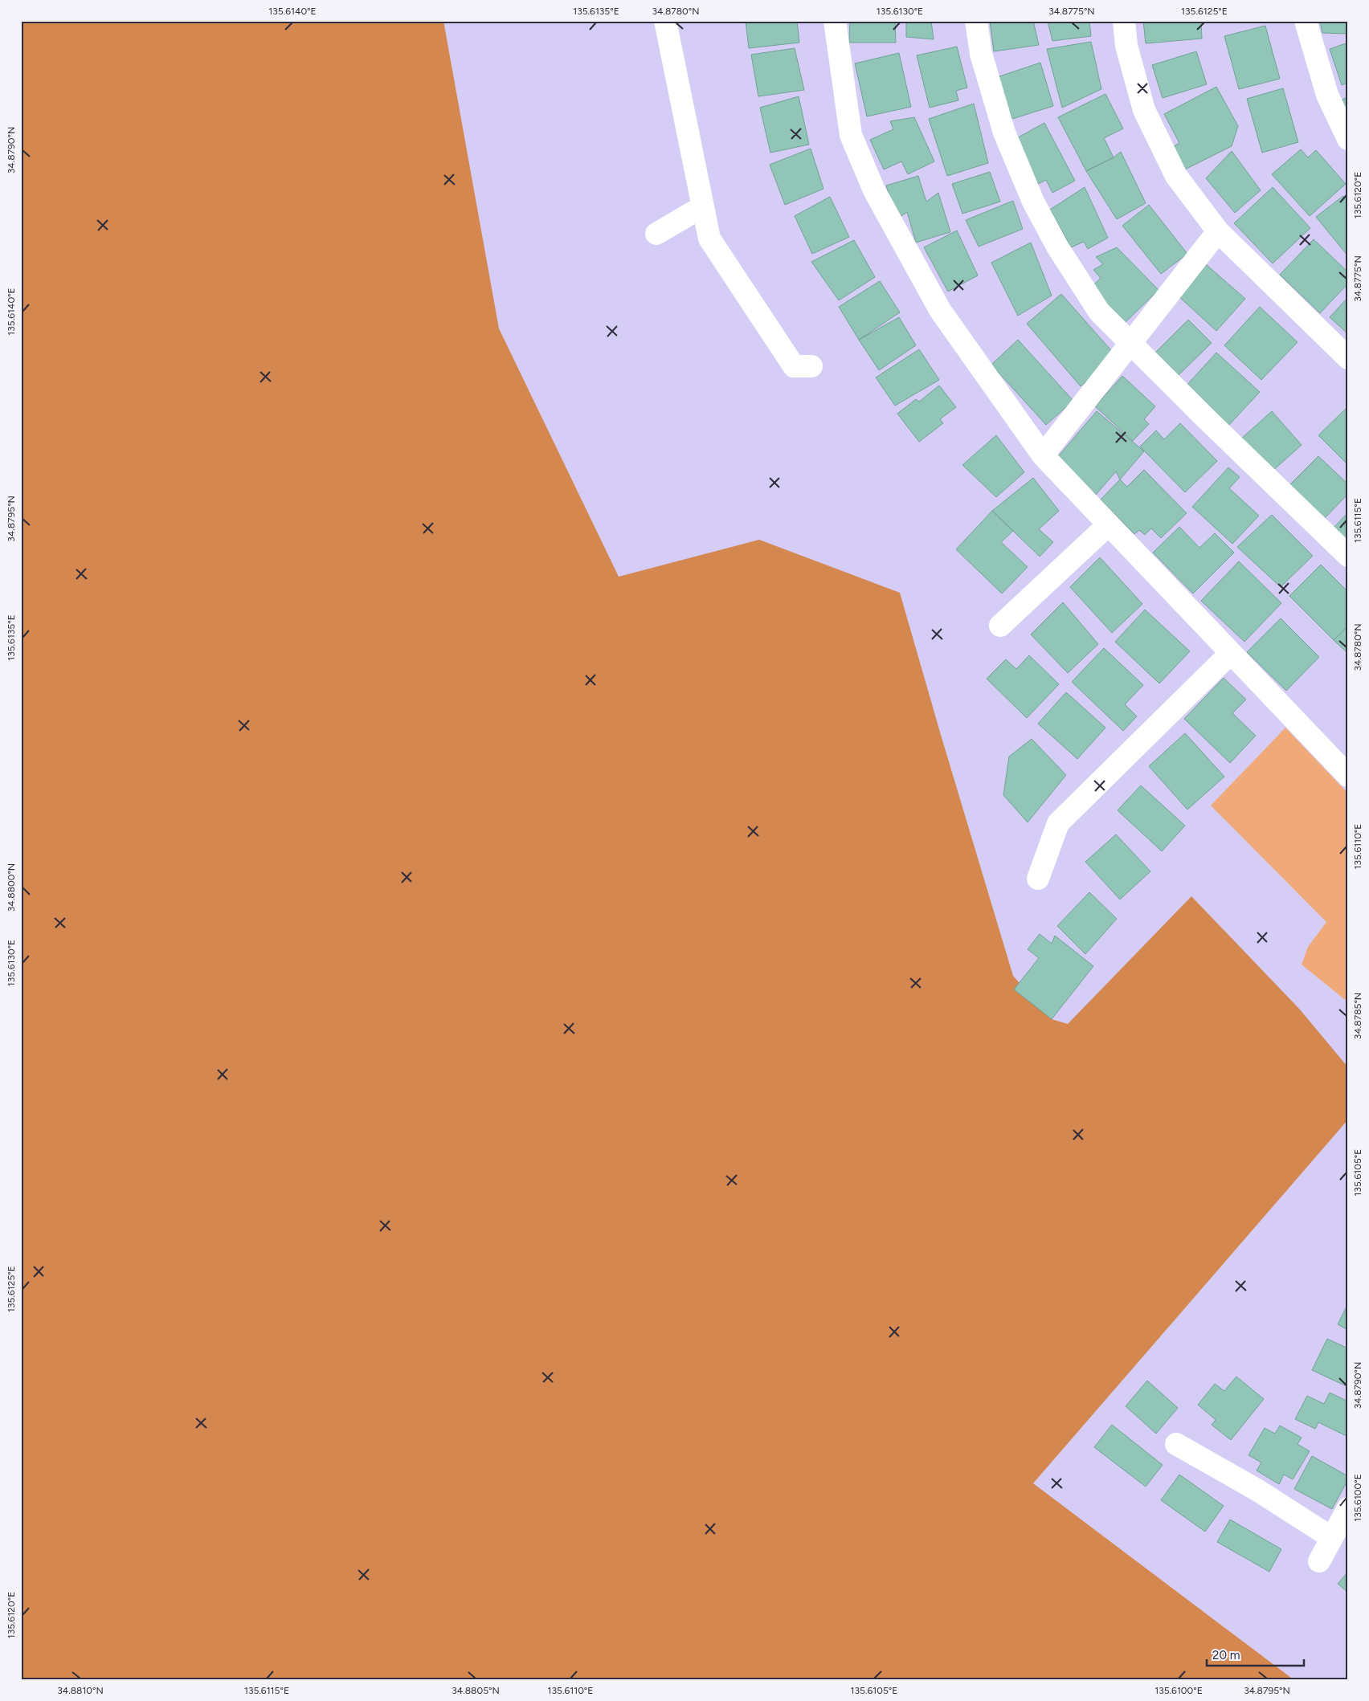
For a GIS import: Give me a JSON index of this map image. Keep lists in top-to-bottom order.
{
  "scale_bar": "20 m",
  "coordinates": [
    "135.6140°E",
    "135.6135°E",
    "34.8780°N",
    "135.6130°E",
    "34.8775°N",
    "135.6125°E",
    "34.8790°N",
    "135.6120°E",
    "34.8795°N",
    "135.6115°E",
    "135.6110°E",
    "34.8800°N",
    "34.8785°N",
    "135.6105°E",
    "135.6100°E",
    "34.8810°N",
    "34.8805°N"
  ]
}
